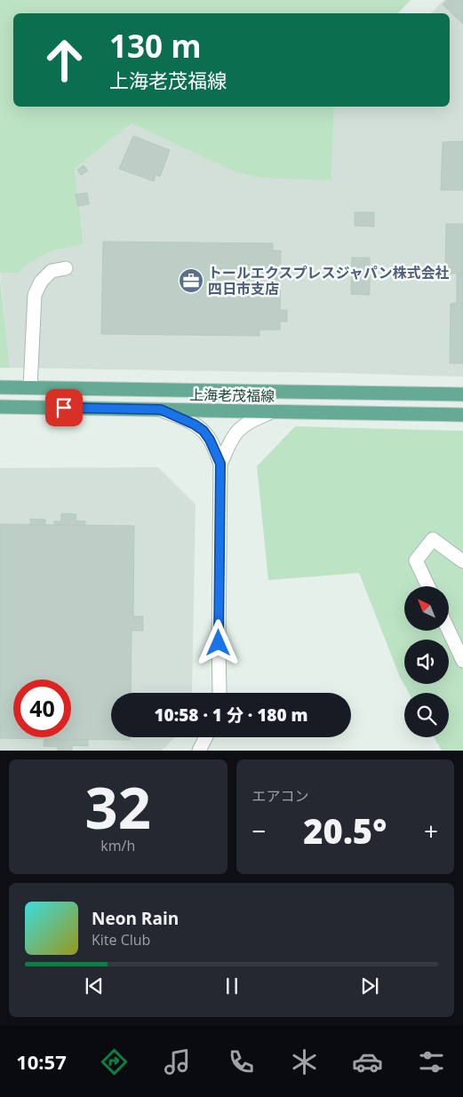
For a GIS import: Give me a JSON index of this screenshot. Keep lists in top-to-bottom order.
{
  "streets": {
    "main road": ["上海老茂福線"]
  },
  "places": {
    "office": ["トールエクスプレスジャパン株式会社 四日市支店"]
  },
  "north": "top left",
  "page": {
    "turn": ["130 m", "上海老茂福線"],
    "limit": "40",
    "trip": "10:58 · 1 分 · 180 m",
    "tile": [
      ["32", "km/h"],
      "エアコン"
    ],
    "heat": ["−", "20.5°", "+"],
    "song": ["Neon Rain", "Kite Club"],
    "tabs": "10:57"
  }
}
